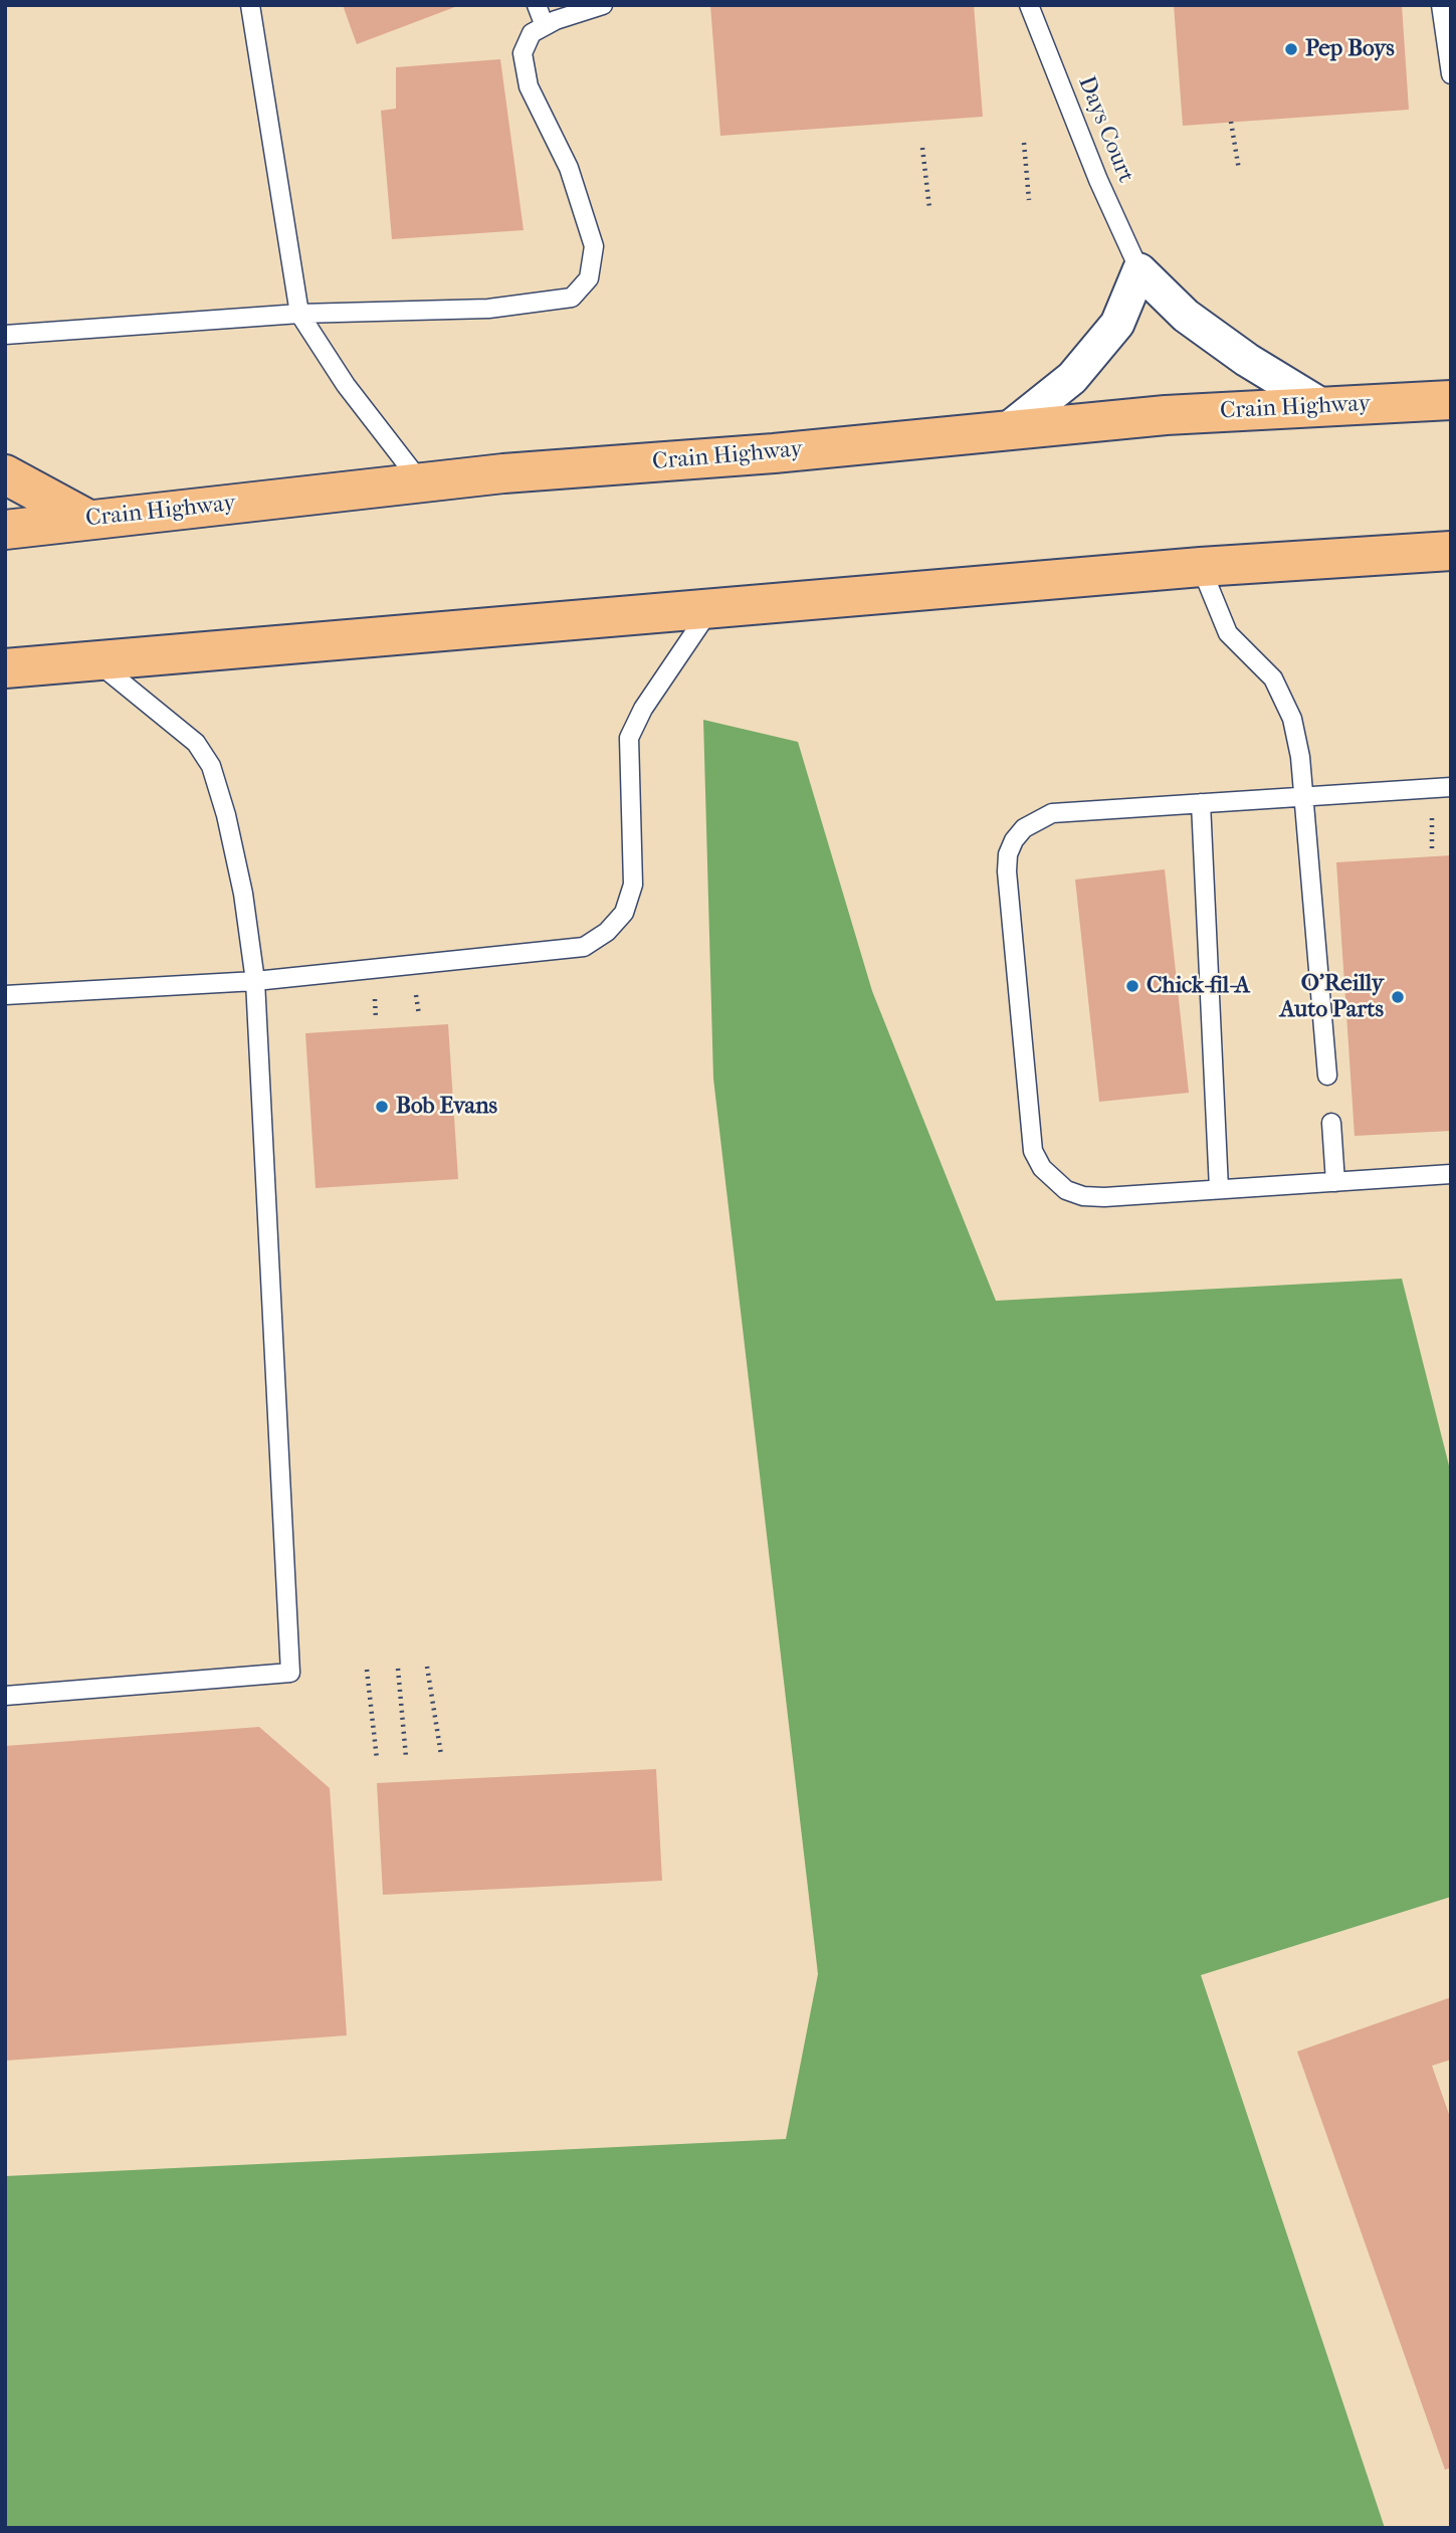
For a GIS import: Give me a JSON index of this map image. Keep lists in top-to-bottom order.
{
  "streets": {
    "highway": ["Crain Highway"],
    "lane": ["Days Court"]
  },
  "places": [
    "Pep Boys",
    "Chick-fil-A",
    "O'Reilly Auto Parts",
    "Bob Evans"
  ]
}
